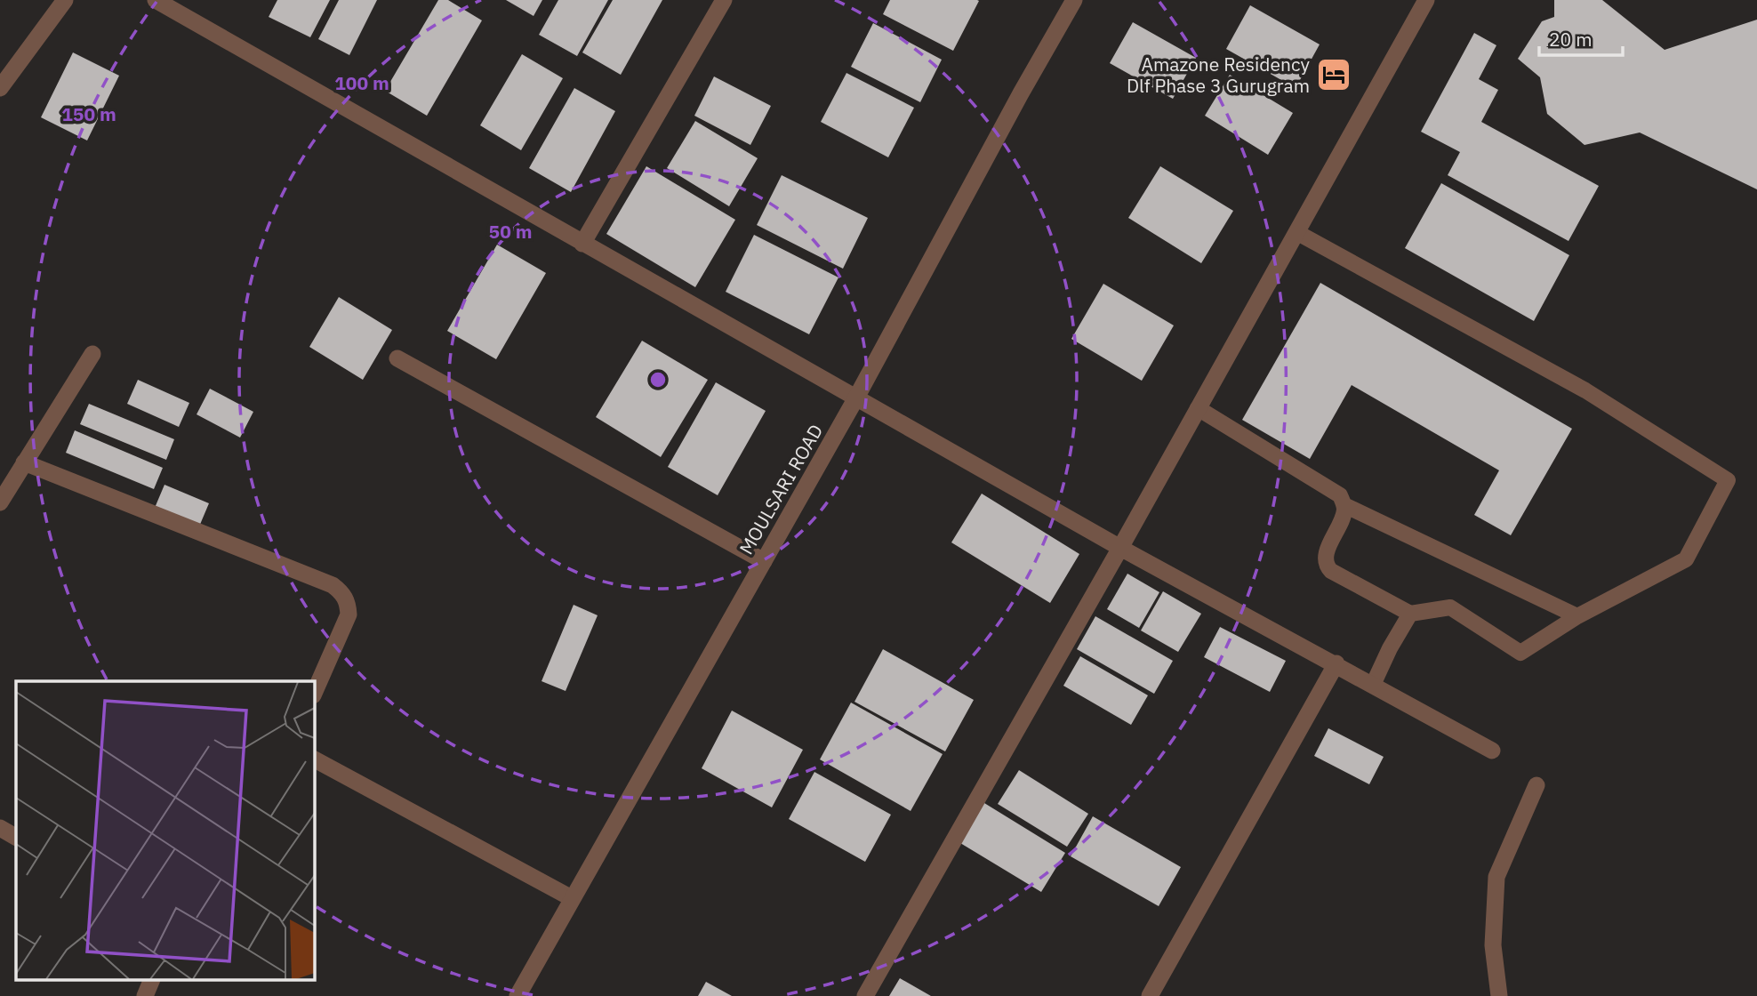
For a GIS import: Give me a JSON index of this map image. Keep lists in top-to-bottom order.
{
  "streets": {
    "street": ["MOULSARI ROAD"]
  },
  "places": {
    "hotel": ["Amazone Residency Dlf Phase 3 Gurugram"]
  },
  "scale_bar": "20 m",
  "rings": ["100 m", "150 m", "50 m"]
}
